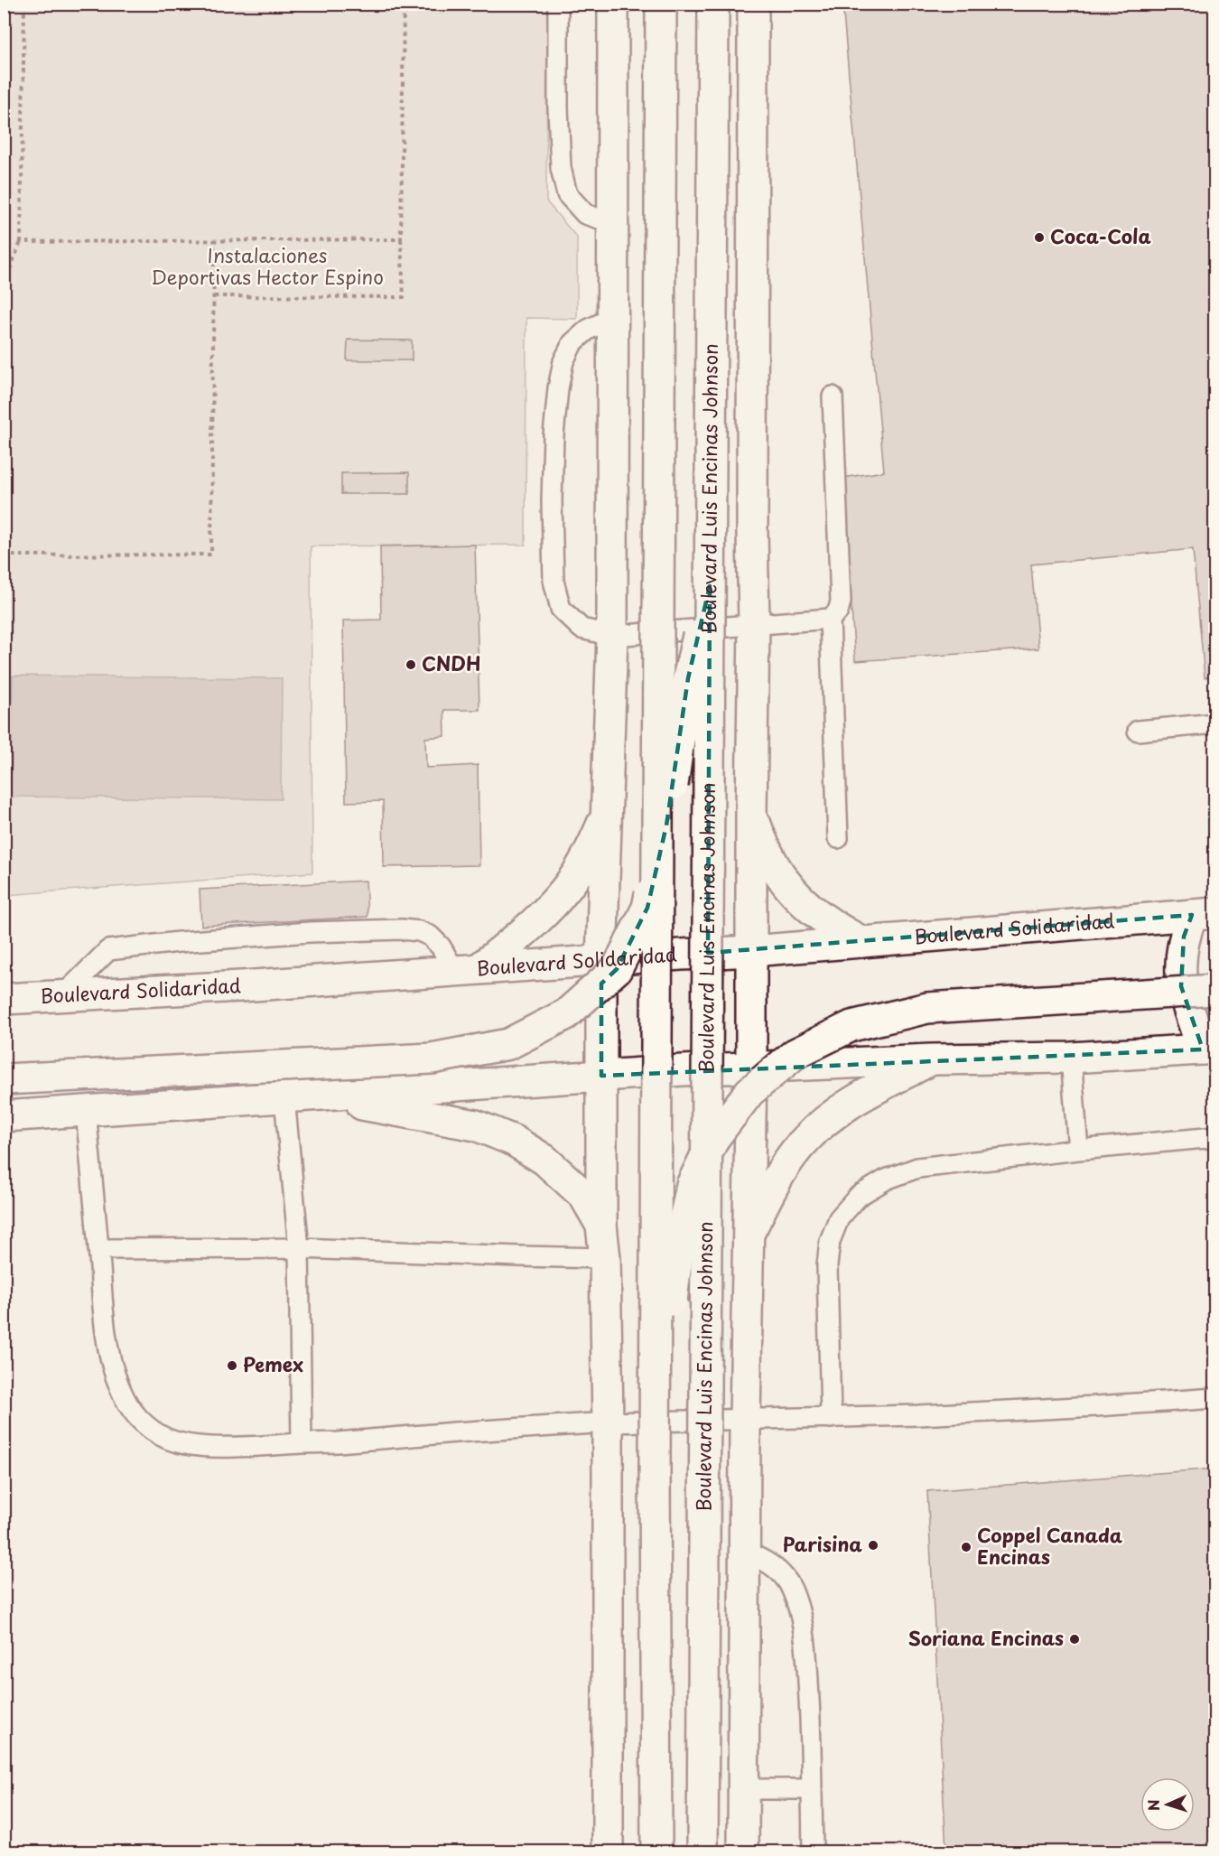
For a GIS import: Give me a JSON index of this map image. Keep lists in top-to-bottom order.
{
  "streets": {
    "main road": ["Boulevard Luis Encinas Johnson", "Boulevard Solidaridad"]
  },
  "parks": ["Instalaciones Deportivas Hector Espino"],
  "places": [
    "Coca-Cola",
    "CNDH",
    "Pemex",
    "Parisina",
    "Coppel Canada Encinas",
    "Soriana Encinas"
  ],
  "north": "left"
}
